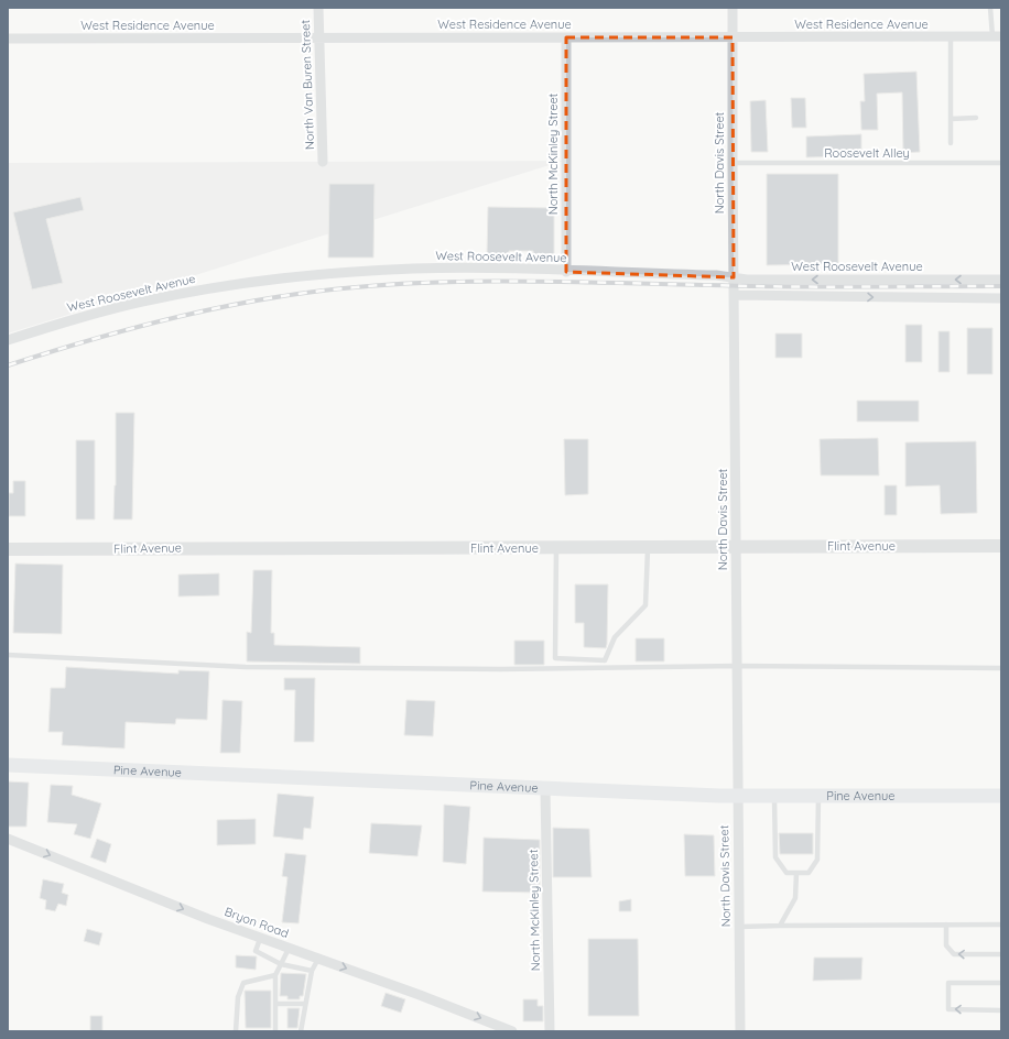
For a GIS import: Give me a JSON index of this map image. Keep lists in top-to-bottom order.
{
  "streets": {
    "main road": ["Pine Avenue"],
    "street": [
      "West Residence Avenue",
      "North Van Buren Street",
      "North McKinley Street",
      "North Davis Street",
      "West Roosevelt Avenue",
      "Flint Avenue",
      "Bryon Road"
    ],
    "lane": ["Roosevelt Alley"]
  },
  "crossings": [
    ["West Residence Avenue", "North Van Buren Street"],
    ["West Residence Avenue", "North McKinley Street"],
    ["West Residence Avenue", "North Davis Street"],
    ["Roosevelt Alley", "North Davis Street"],
    ["North McKinley Street", "West Roosevelt Avenue"],
    ["North McKinley Street", "Pine Avenue"],
    ["North Davis Street", "West Roosevelt Avenue"],
    ["North Davis Street", "Flint Avenue"],
    ["North Davis Street", "Pine Avenue"]
  ],
  "one_way": ["Bryon Road"]
}
